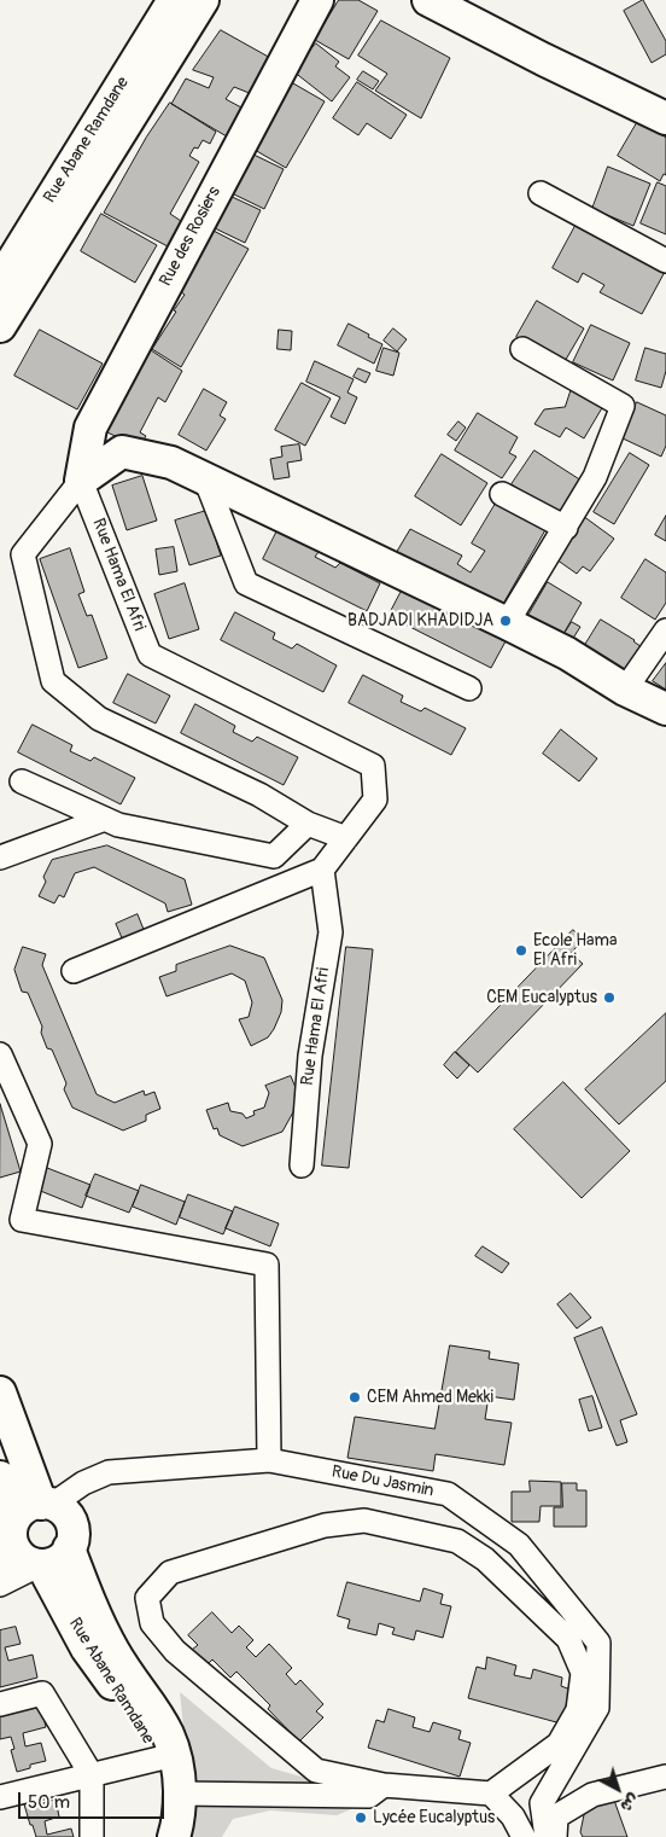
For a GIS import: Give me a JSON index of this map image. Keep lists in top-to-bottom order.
{
  "streets": {
    "street": [
      "Rue Abane Ramdane",
      "Rue des Rosiers",
      "Rue Hama El Afri",
      "Rue Du Jasmin"
    ]
  },
  "crossings": [
    ["Rue Abane Ramdane", "Rue Du Jasmin"],
    ["Rue des Rosiers", "Rue Hama El Afri"]
  ],
  "places": [
    "BADJADI KHADIDJA",
    "Ecole Hama El Afri",
    "CEM Eucalyptus",
    "CEM Ahmed Mekki",
    "Lycée Eucalyptus"
  ],
  "scale_bar": "50 m",
  "north": "bottom right"
}
